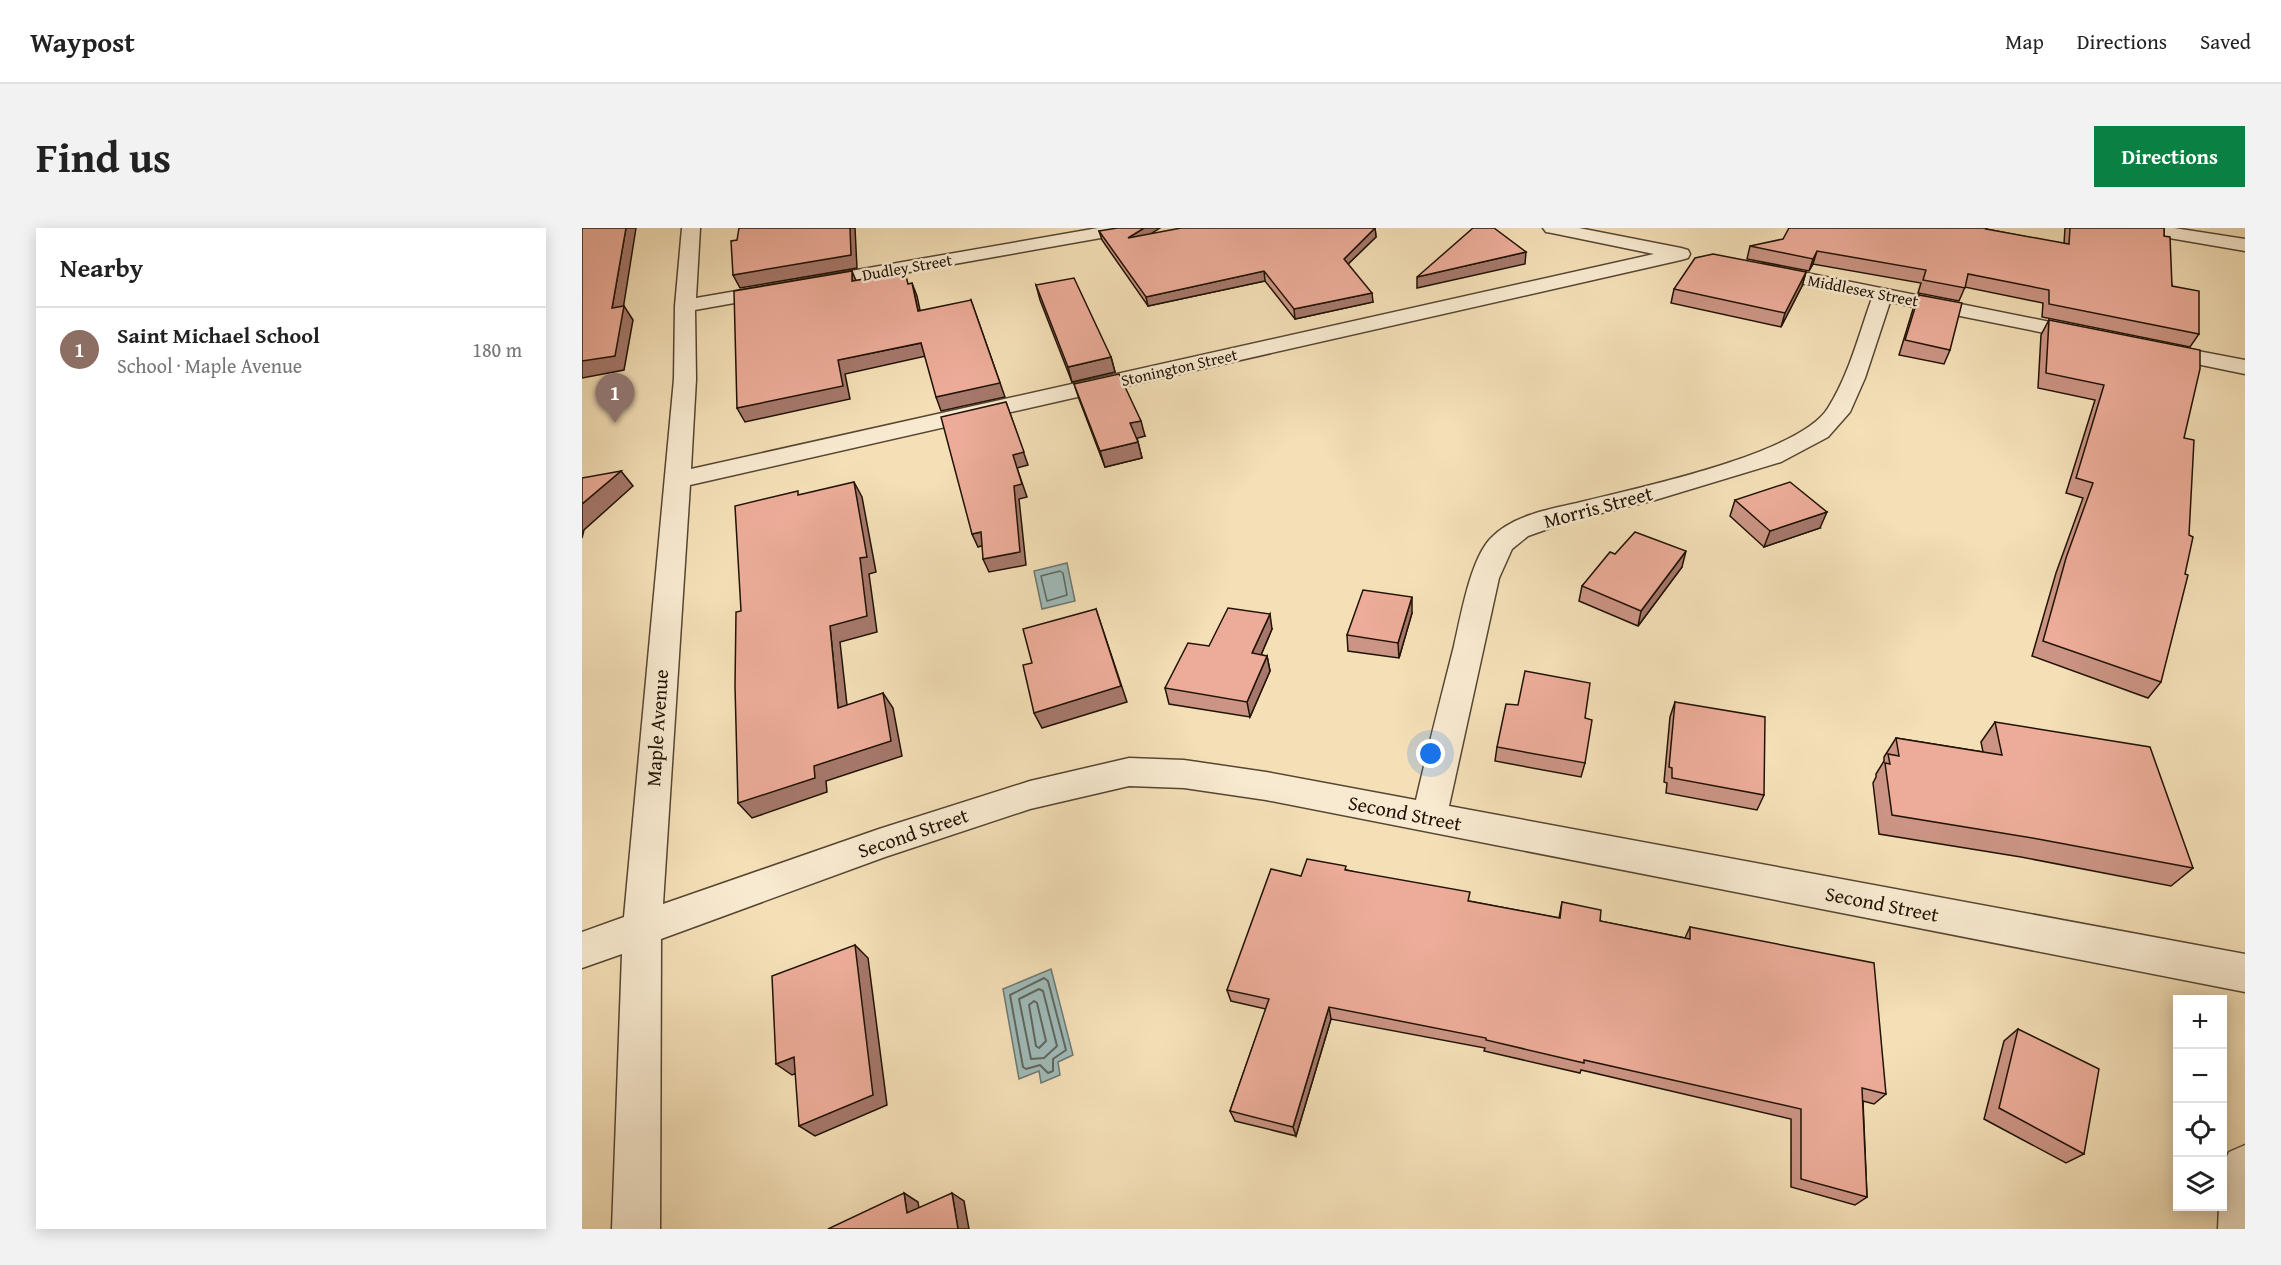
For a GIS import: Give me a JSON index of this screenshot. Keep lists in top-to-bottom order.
{
  "streets": {
    "street": [
      "Dudley Street",
      "Middlesex Street",
      "Stonington Street",
      "Morris Street",
      "Maple Avenue",
      "Second Street"
    ]
  },
  "crossings": [
    ["Dudley Street", "Maple Avenue"],
    ["Middlesex Street", "Morris Street"],
    ["Stonington Street", "Maple Avenue"],
    ["Morris Street", "Second Street"],
    ["Maple Avenue", "Second Street"]
  ],
  "page": {
    "header": "Waypost",
    "nav": ["Map", "Directions", "Saved"],
    "title": "Find us",
    "buttons": "Directions",
    "heading": "Nearby",
    "list": [
      {
        "mark": "1",
        "name": "Saint Michael School",
        "note": "School · Maple Avenue",
        "value": "180 m"
      }
    ],
    "pins": "1",
    "map_buttons": ["+", "−"]
  }
}
